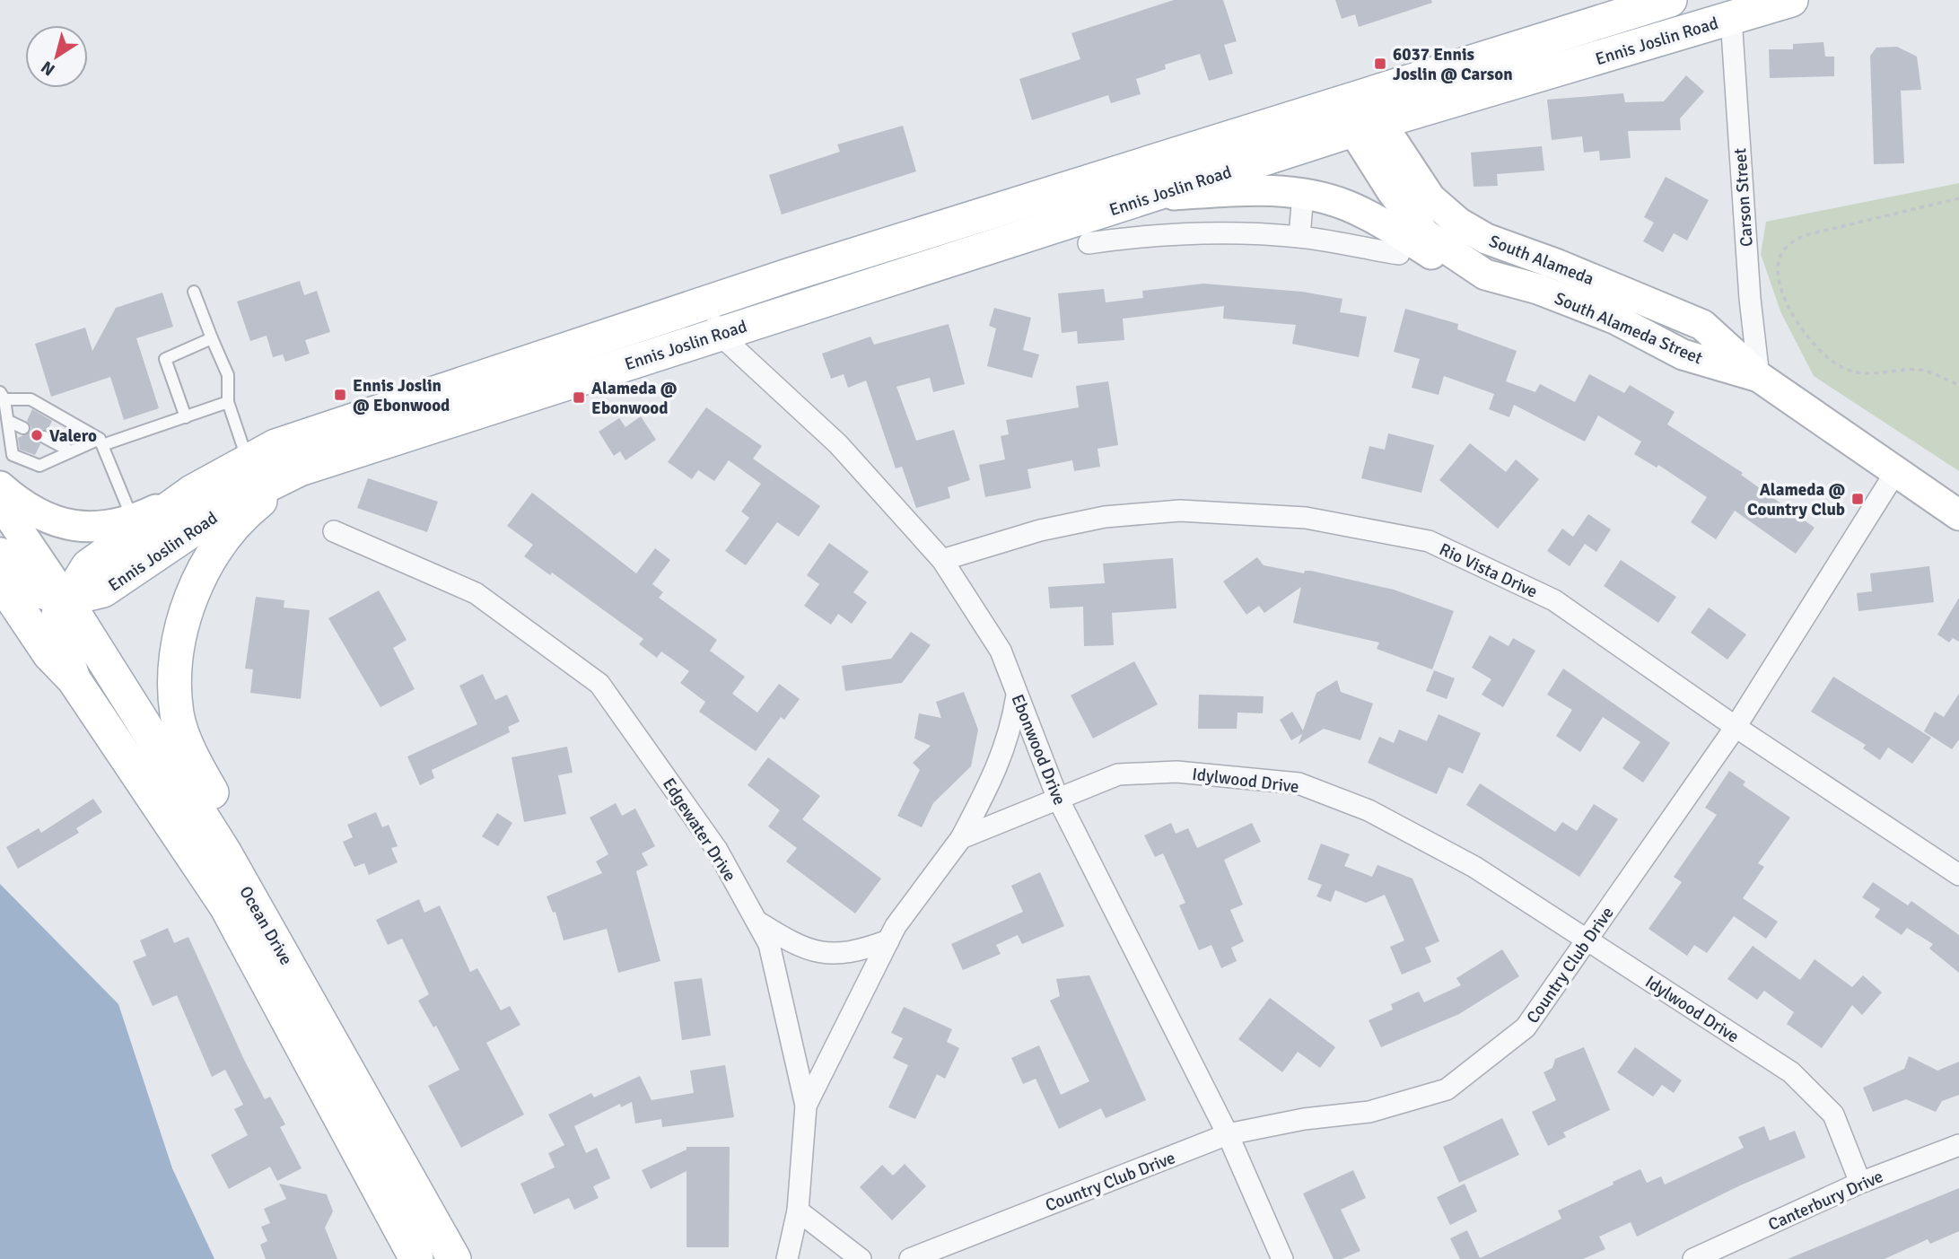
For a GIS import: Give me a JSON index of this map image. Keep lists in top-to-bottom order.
{
  "streets": {
    "main road": [
      "Ennis Joslin Road",
      "South Alameda",
      "South Alameda Street",
      "Ocean Drive"
    ],
    "street": [
      "Carson Street",
      "Rio Vista Drive",
      "Ebonwood Drive",
      "Idylwood Drive",
      "Edgewater Drive",
      "Country Club Drive",
      "Canterbury Drive"
    ]
  },
  "crossings": [
    ["Ennis Joslin Road", "Carson Street"],
    ["Ennis Joslin Road", "South Alameda"],
    ["Ennis Joslin Road", "South Alameda Street"],
    ["Ennis Joslin Road", "Ebonwood Drive"],
    ["Ennis Joslin Road", "Ocean Drive"],
    ["Carson Street", "South Alameda"],
    ["Carson Street", "South Alameda Street"],
    ["South Alameda", "South Alameda Street"],
    ["South Alameda Street", "Country Club Drive"],
    ["Rio Vista Drive", "Ebonwood Drive"],
    ["Rio Vista Drive", "Country Club Drive"],
    ["Ebonwood Drive", "Idylwood Drive"],
    ["Ebonwood Drive", "Country Club Drive"],
    ["Idylwood Drive", "Country Club Drive"],
    ["Idylwood Drive", "Canterbury Drive"]
  ],
  "places": {
    "transit": [
      "6037 Ennis Joslin @ Carson",
      "Ennis Joslin @ Ebonwood",
      "Alameda @ Ebonwood",
      "Alameda @ Country Club"
    ],
    "other": ["Valero"]
  },
  "north": "bottom left"
}
